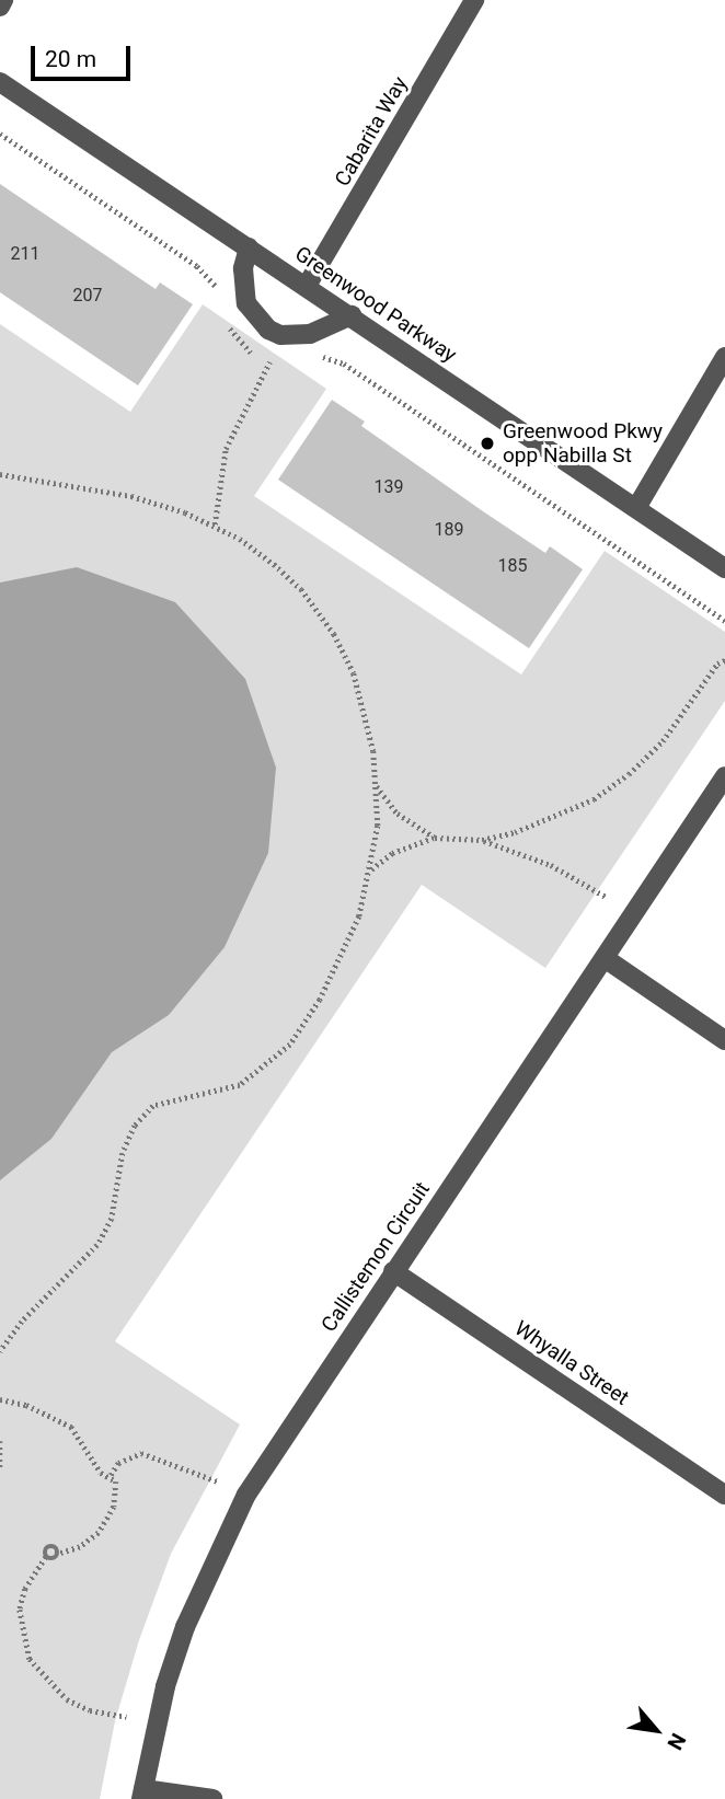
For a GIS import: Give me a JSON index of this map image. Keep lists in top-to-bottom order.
{
  "streets": {
    "street": [
      "Cabarita Way",
      "Greenwood Parkway",
      "Callistemon Circuit",
      "Whyalla Street"
    ]
  },
  "crossings": [
    ["Cabarita Way", "Greenwood Parkway"],
    ["Callistemon Circuit", "Whyalla Street"]
  ],
  "places": ["Greenwood Pkwy opp Nabilla St"],
  "house_numbers": [
    "211",
    "207",
    "139",
    "189",
    "185"
  ],
  "scale_bar": "20 m",
  "north": "bottom right"
}
